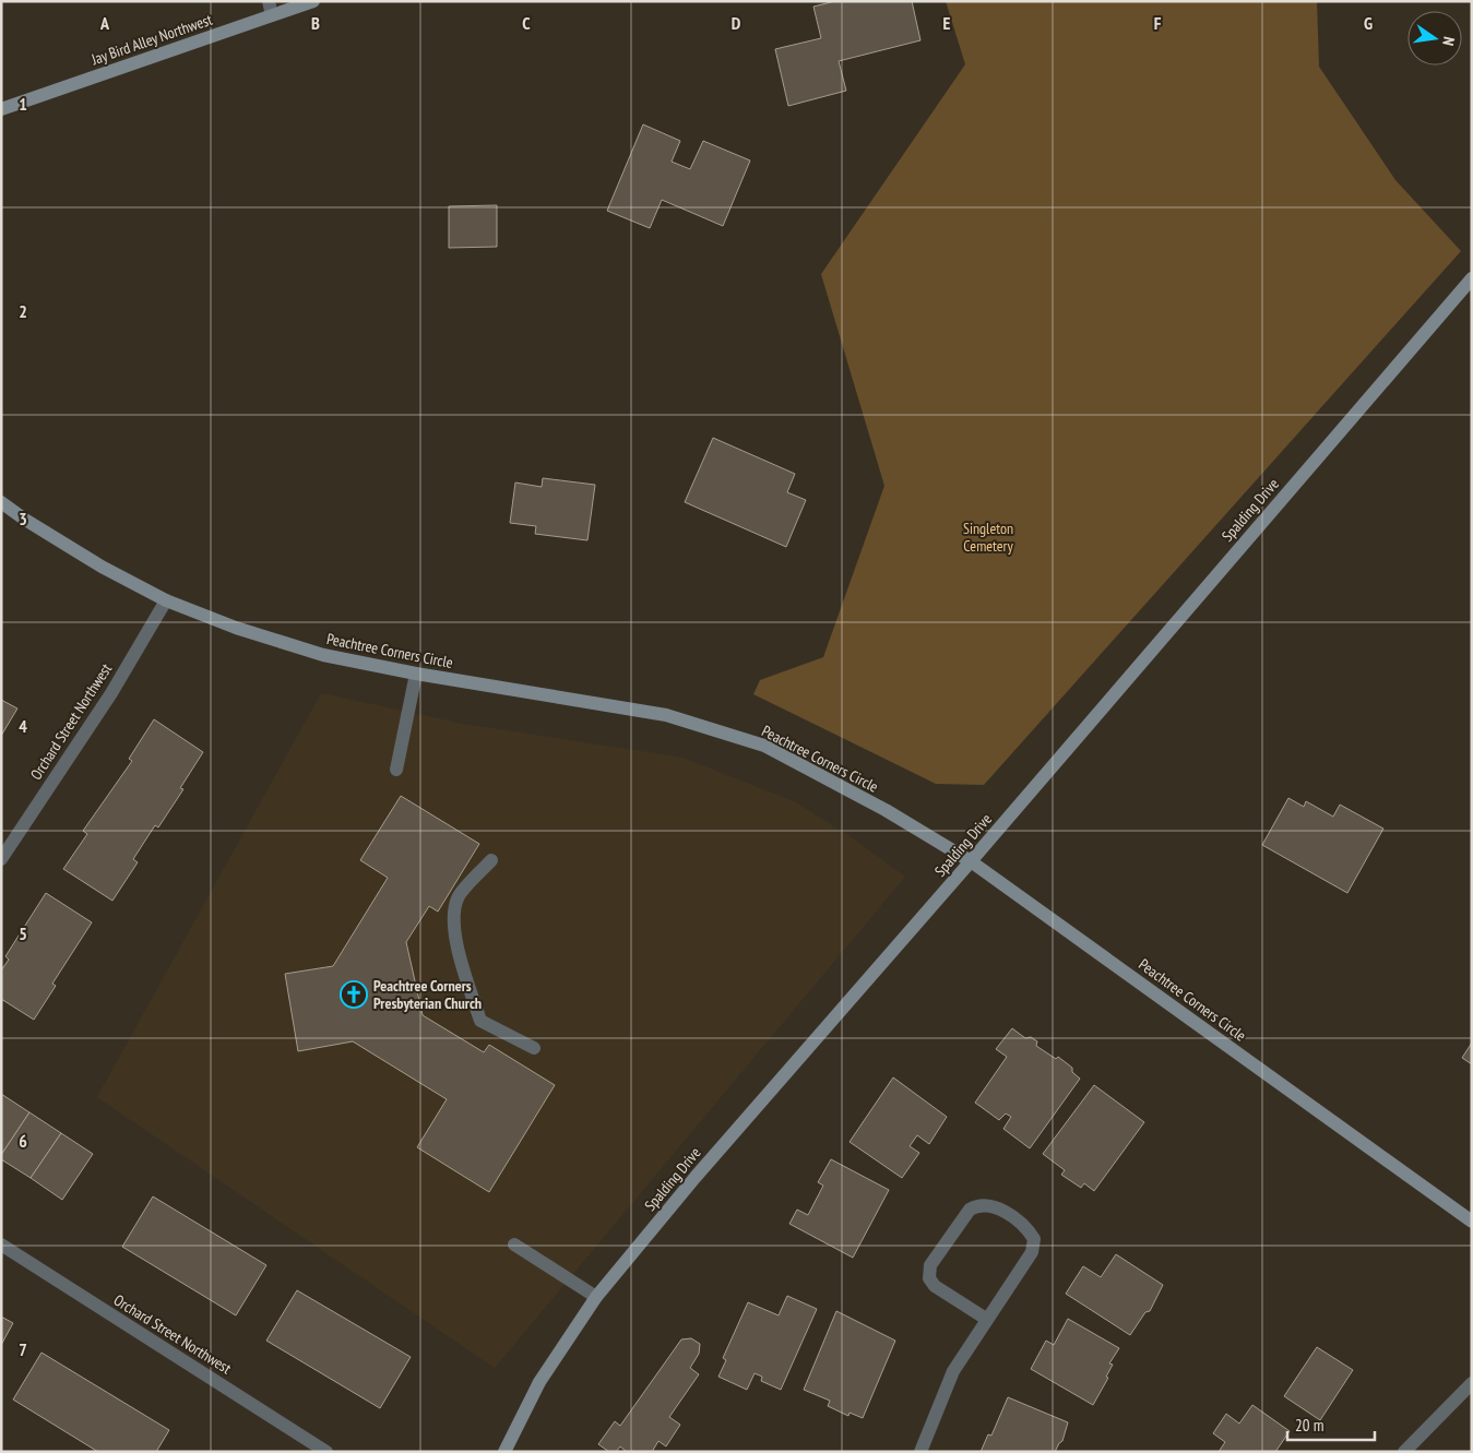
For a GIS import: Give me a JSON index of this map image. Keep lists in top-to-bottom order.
{
  "streets": {
    "street": [
      "Jay Bird Alley Northwest",
      "Spalding Drive",
      "Peachtree Corners Circle",
      "Orchard Street Northwest"
    ]
  },
  "crossings": [
    ["Spalding Drive", "Peachtree Corners Circle"],
    ["Peachtree Corners Circle", "Orchard Street Northwest"]
  ],
  "parks": ["Singleton Cemetery"],
  "places": {
    "church": ["Peachtree Corners Presbyterian Church"]
  },
  "scale_bar": "20 m",
  "north": "right",
  "grid": {
    "columns": [
      "A",
      "B",
      "C",
      "D",
      "E",
      "F",
      "G"
    ],
    "rows": [
      "1",
      "2",
      "3",
      "4",
      "5",
      "6",
      "7"
    ]
  }
}
